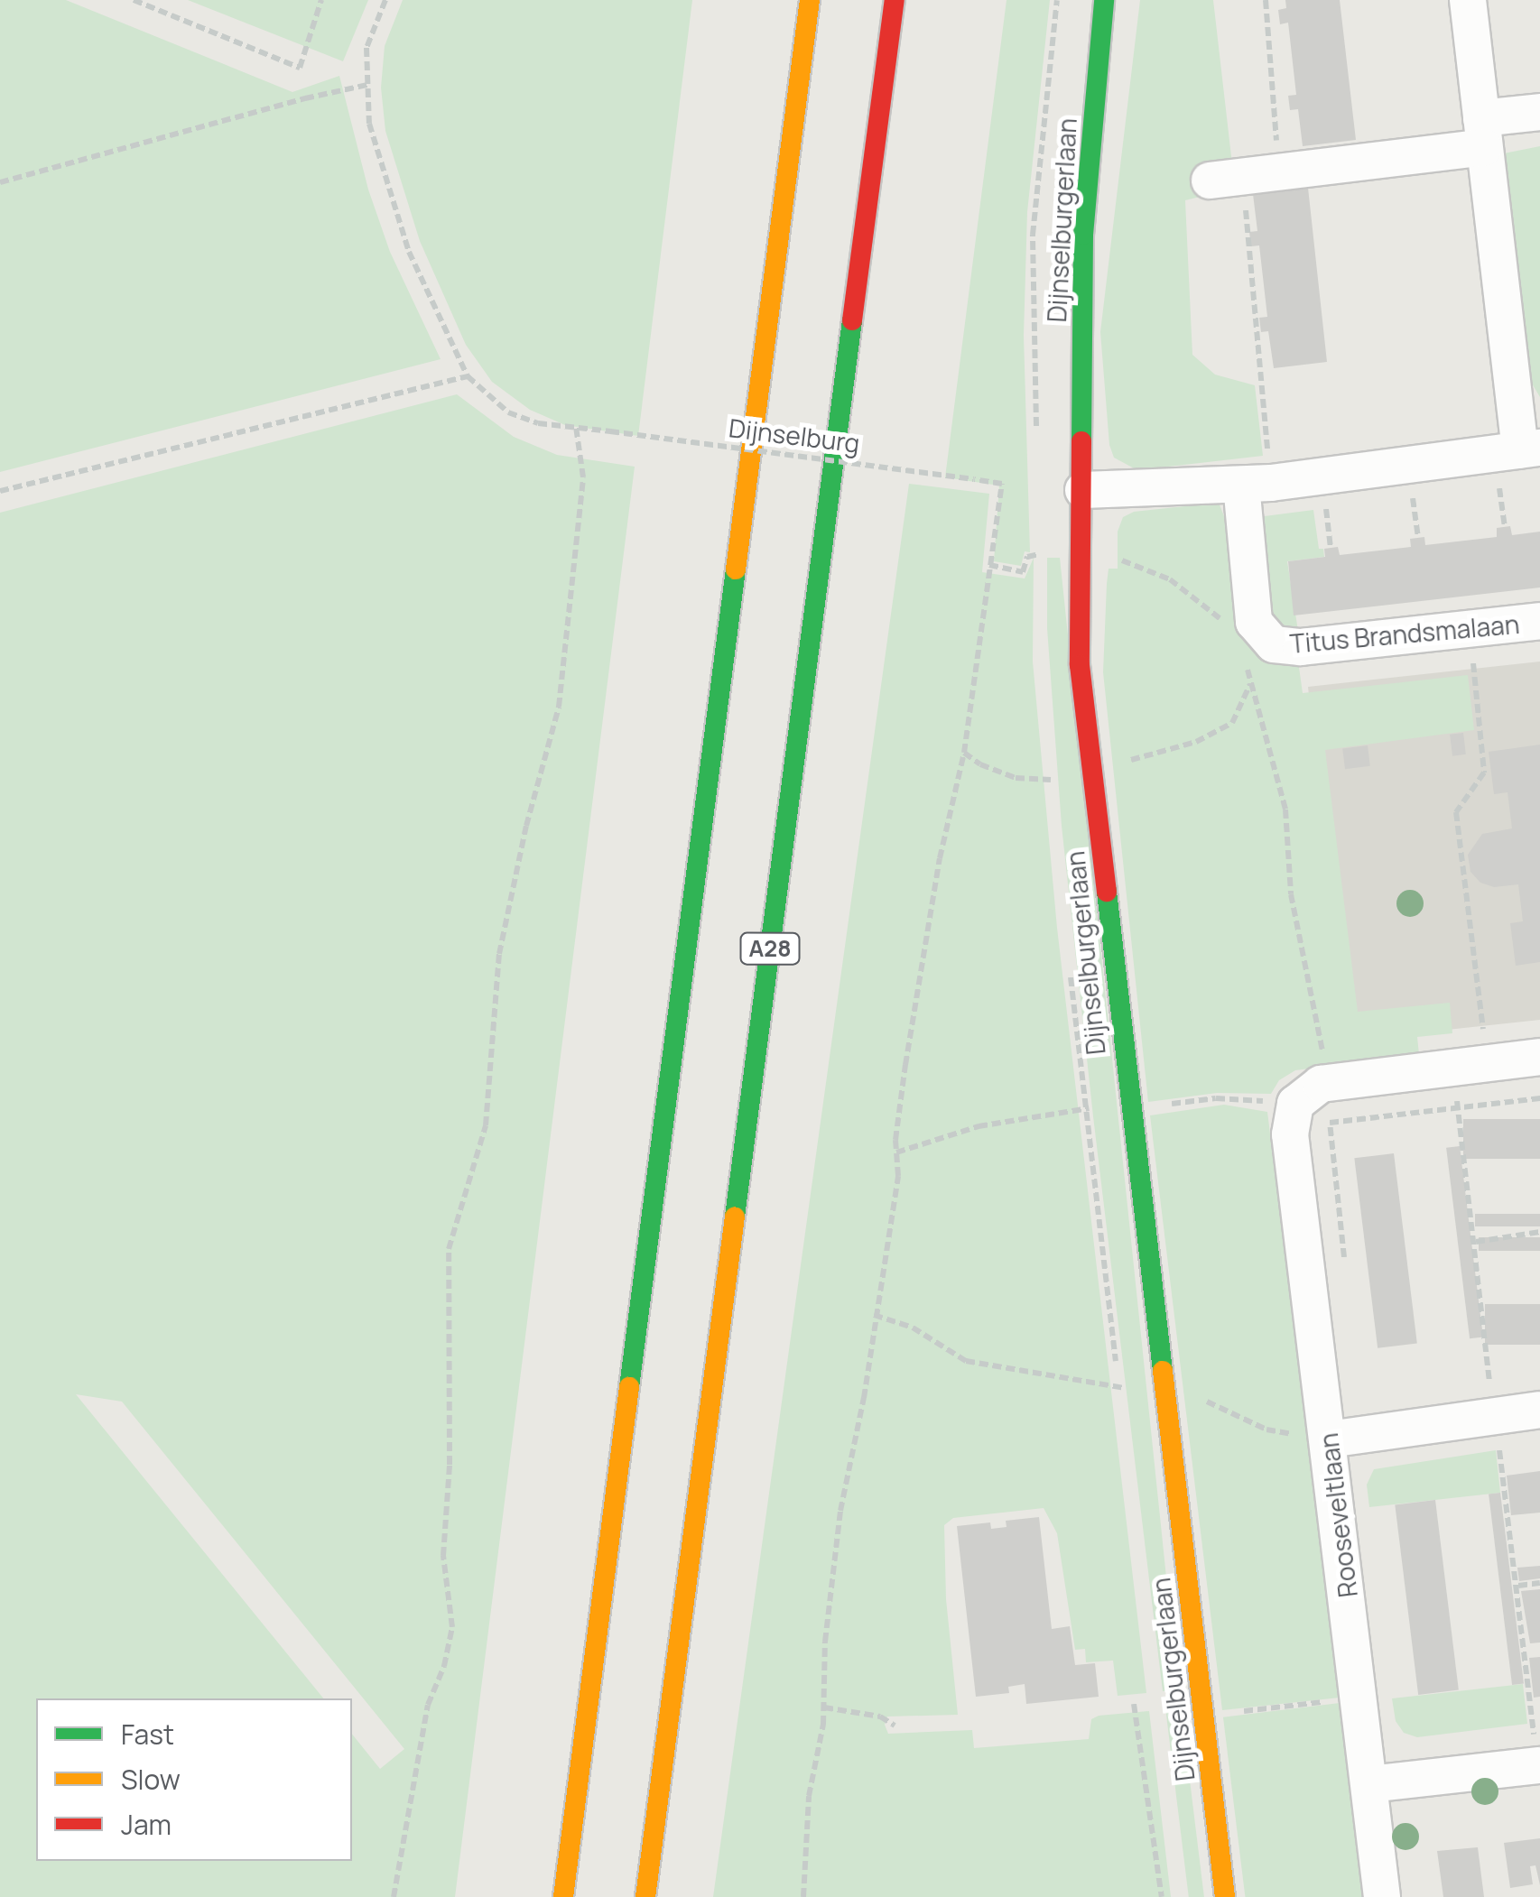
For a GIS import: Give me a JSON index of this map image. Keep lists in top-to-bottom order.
{
  "streets": {
    "main road": ["Dijnselburgerlaan", "A28"],
    "street": ["Titus Brandsmalaan", "Rooseveltlaan"],
    "path": ["Dijnselburg"]
  },
  "legend": ["Fast", "Slow", "Jam"]
}
